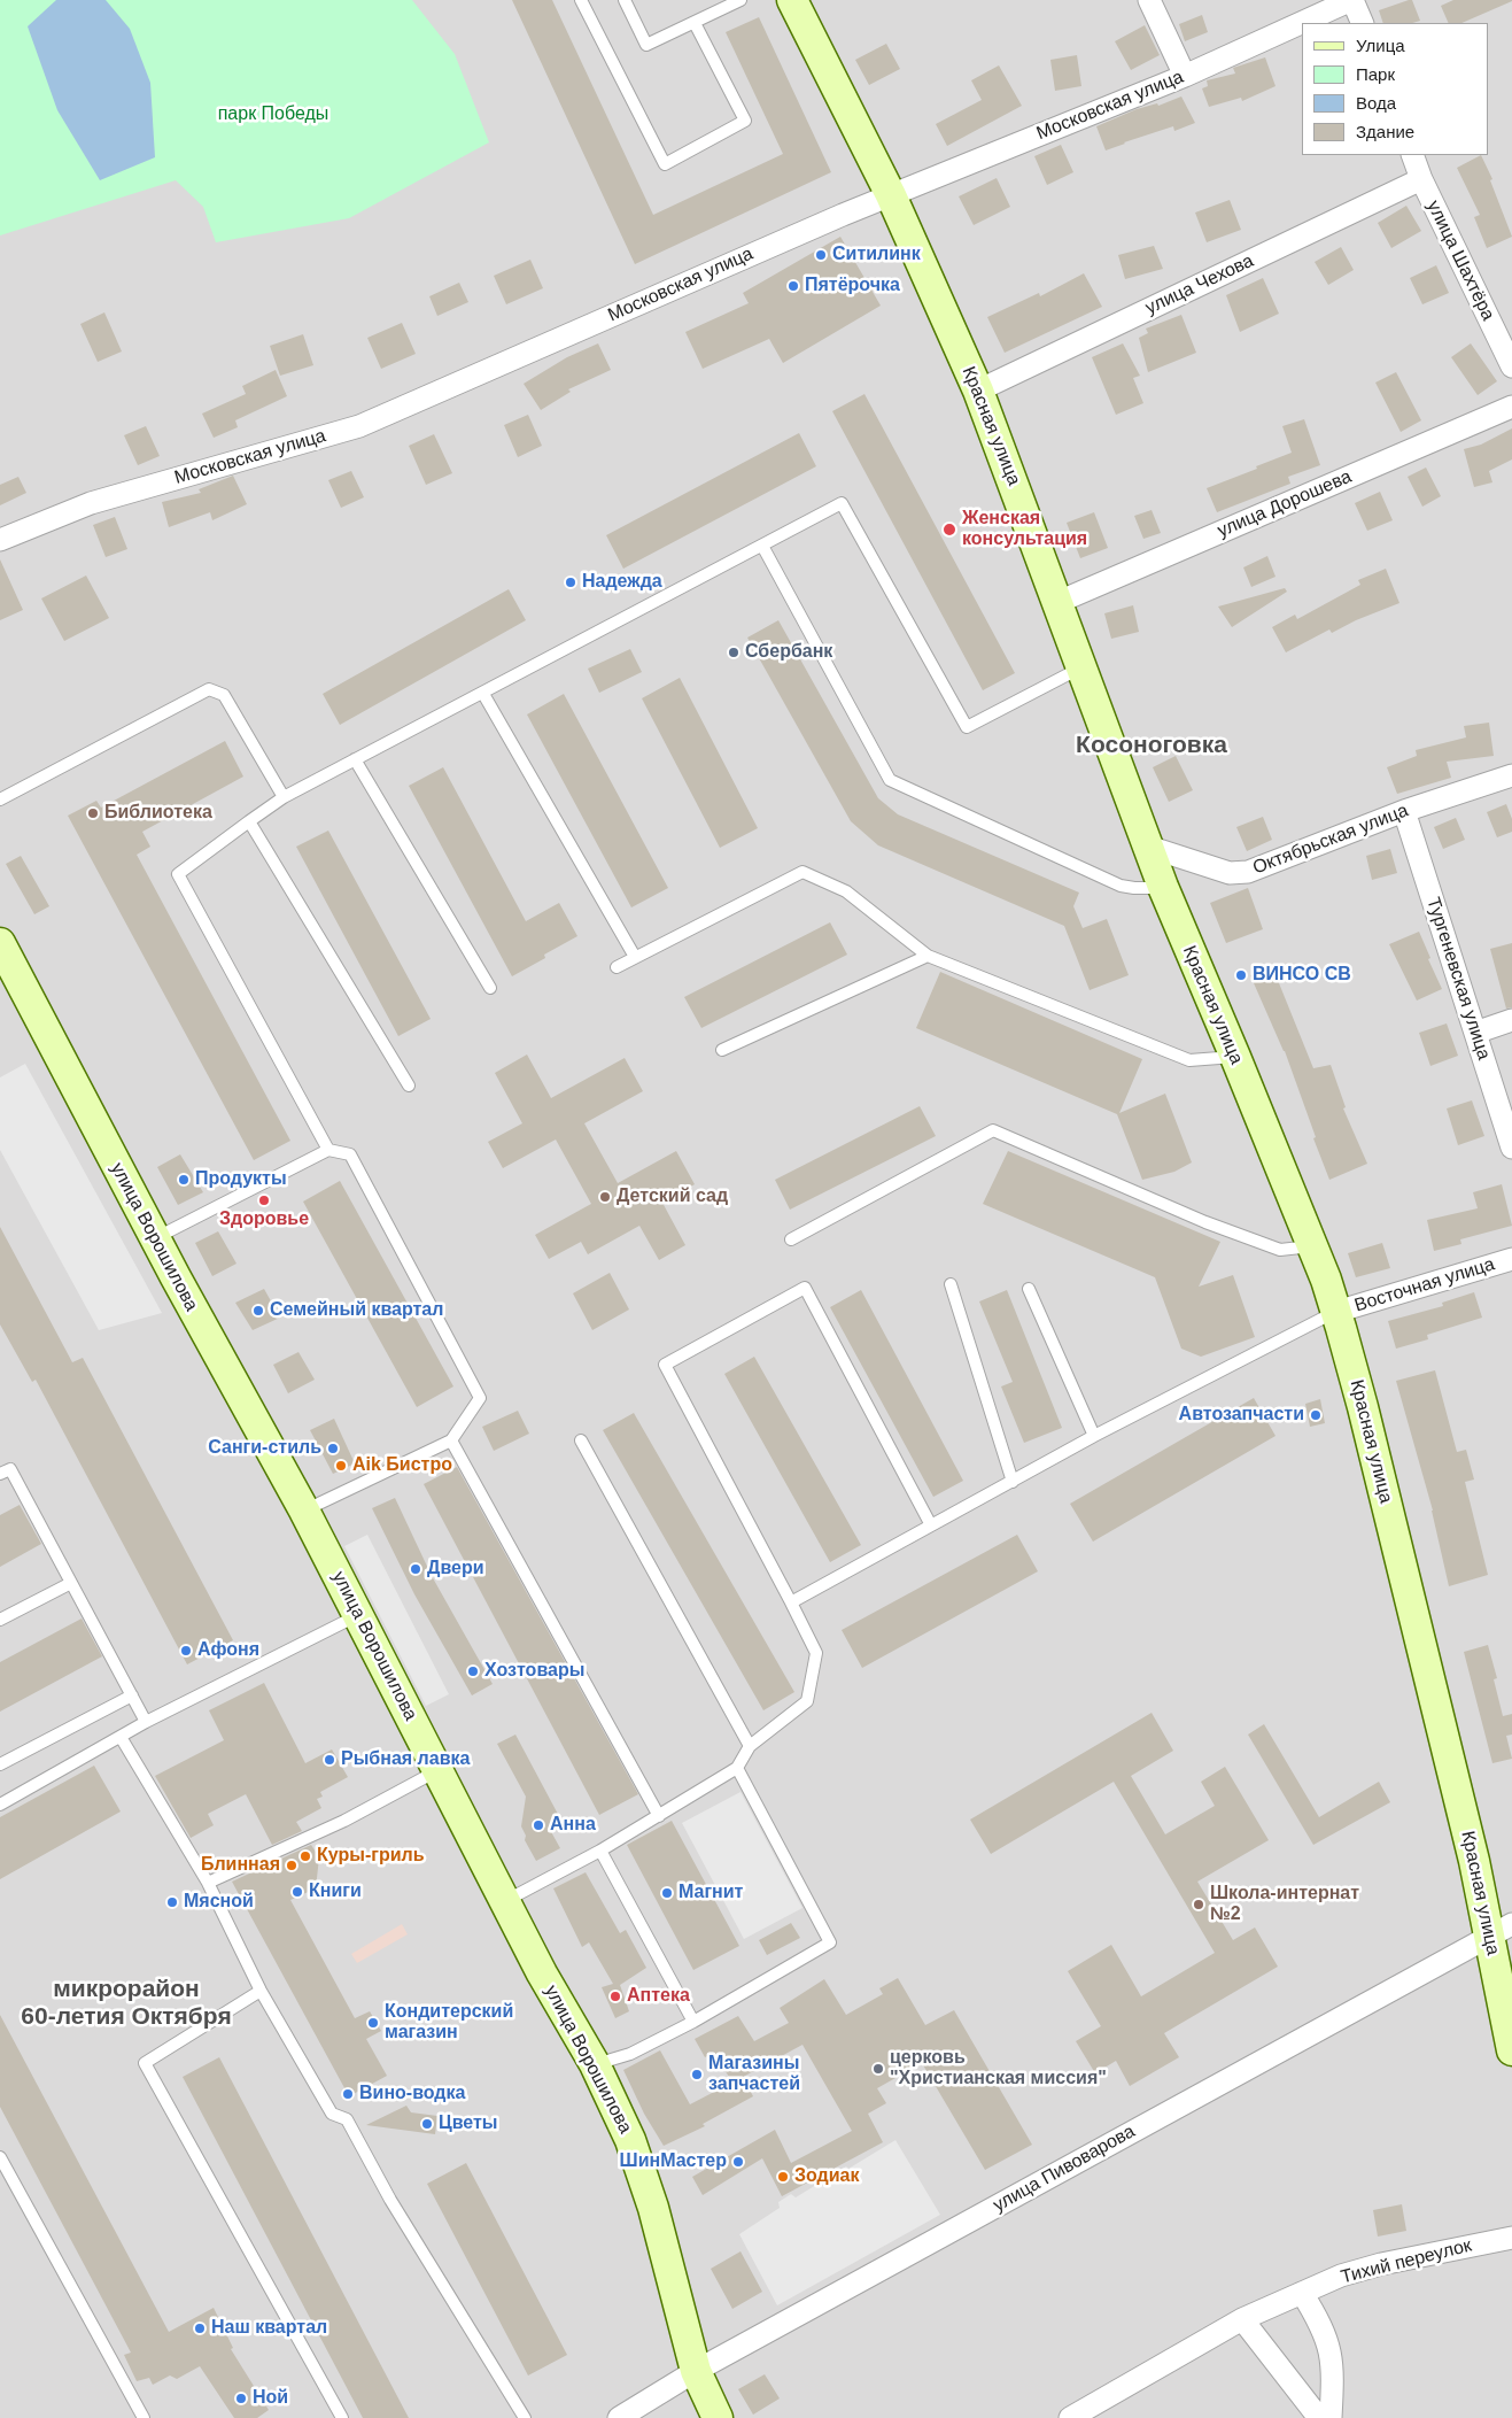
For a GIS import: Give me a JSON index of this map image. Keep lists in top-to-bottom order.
{
  "streets": {
    "street": [
      "Московская улица",
      "улица Шахтёра",
      "улица Чехова",
      "Красная улица",
      "улица Дорошева",
      "Октябрьская улица",
      "Тургеневская улица",
      "улица Ворошилова",
      "Восточная улица",
      "улица Пивоварова",
      "Тихий переулок"
    ]
  },
  "crossings": [
    ["Московская улица", "Красная улица"],
    ["улица Шахтёра", "улица Чехова"],
    ["улица Чехова", "Красная улица"],
    ["Красная улица", "улица Дорошева"],
    ["Красная улица", "Октябрьская улица"],
    ["Красная улица", "Восточная улица"],
    ["Красная улица", "улица Пивоварова"],
    ["Октябрьская улица", "Тургеневская улица"],
    ["улица Ворошилова", "улица Пивоварова"]
  ],
  "districts": ["Косоноговка", "микрорайон 60-летия Октября"],
  "parks": ["парк Победы"],
  "places": [
    "Ситилинк",
    "Пятёрочка",
    "Женская консультация",
    "Надежда",
    "Сбербанк",
    "Библиотека",
    "ВИНСО СВ",
    "Продукты",
    "Детский сад",
    "Здоровье",
    "Семейный квартал",
    "Автозапчасти",
    "Санги-стиль",
    "Aik Бистро",
    "Двери",
    "Афоня",
    "Хозтовары",
    "Рыбная лавка",
    "Анна",
    "Куры-гриль",
    "Блинная",
    "Книги",
    "Магнит",
    "Мясной",
    "Школа-интернат №2",
    "Аптека",
    "Кондитерский магазин",
    "церковь \"Христианская миссия\"",
    "Магазины запчастей",
    "Вино-водка",
    "Цветы",
    "ШинМастер",
    "Зодиак",
    "Наш квартал",
    "Ной"
  ],
  "legend": [
    "Улица",
    "Парк",
    "Вода",
    "Здание"
  ]
}
